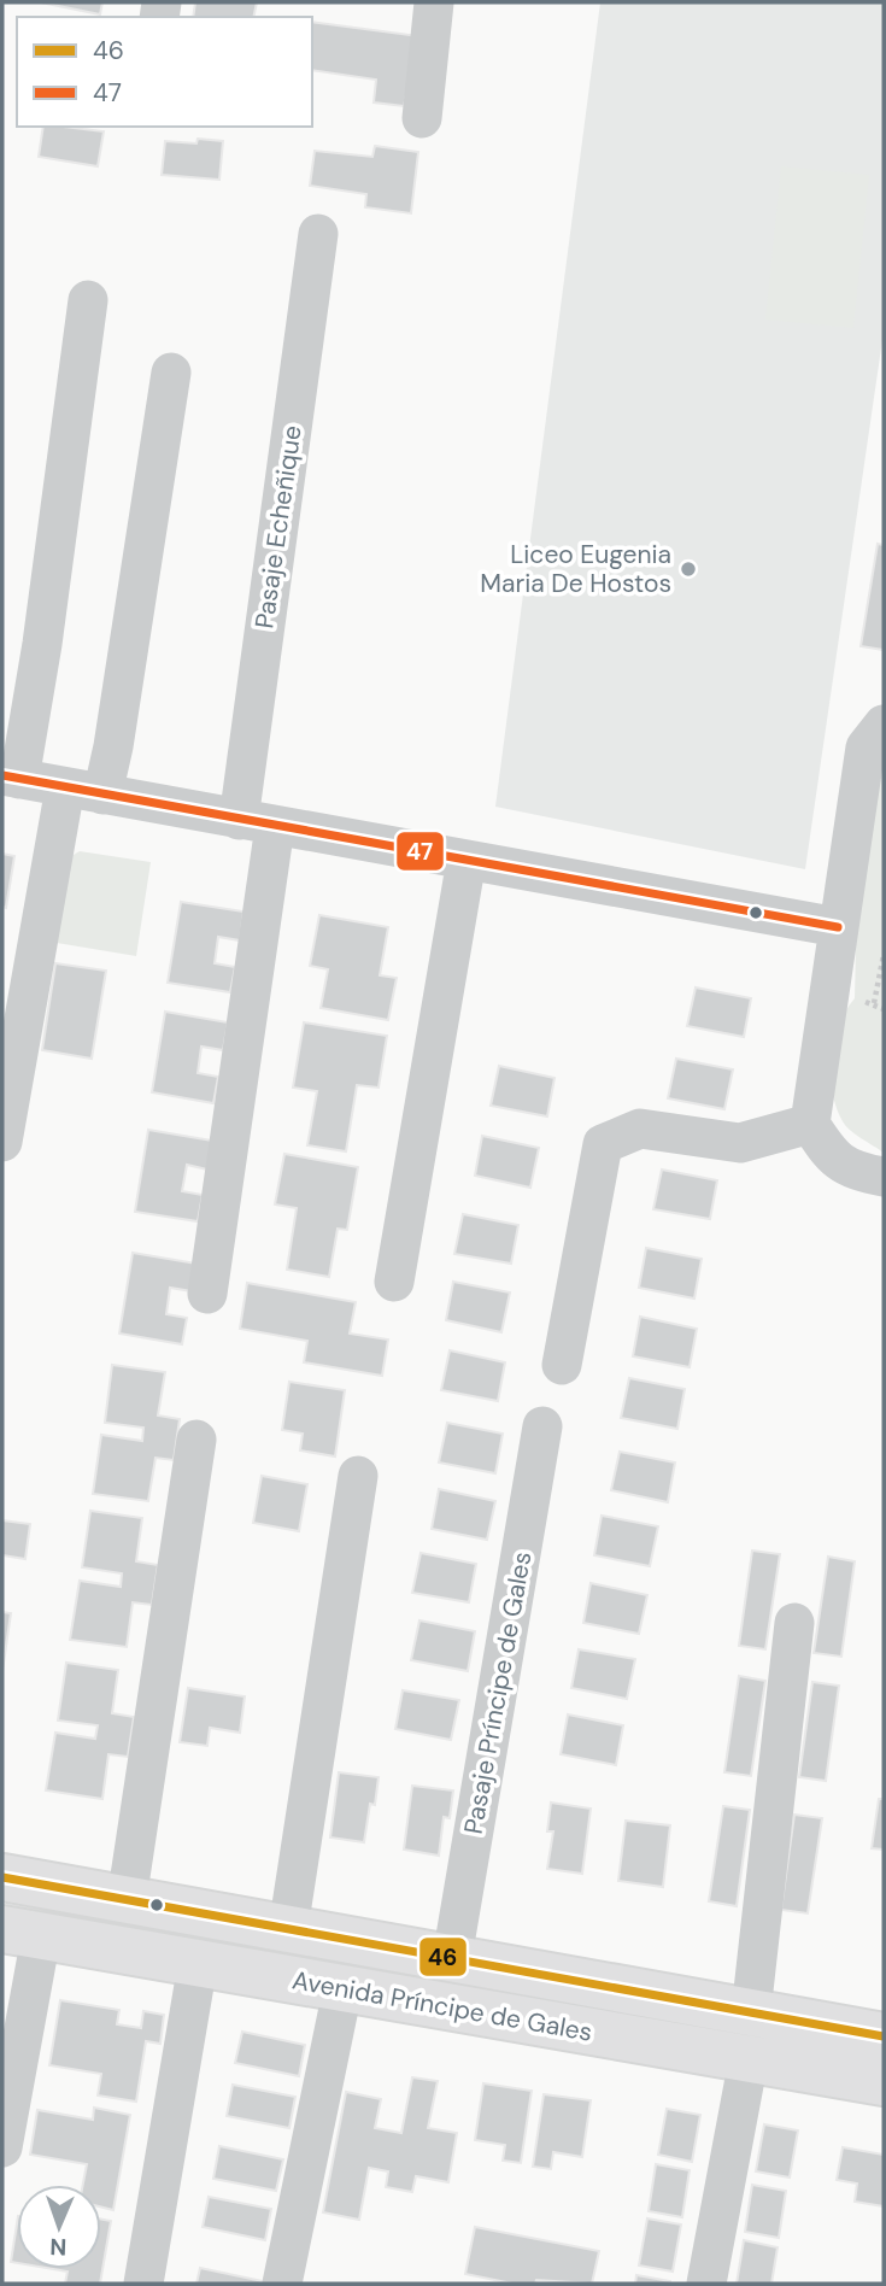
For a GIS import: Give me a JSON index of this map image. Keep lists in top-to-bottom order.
{
  "streets": {
    "main road": ["Avenida Príncipe de Gales"],
    "street": ["Pasaje Echeñique", "Pasaje Príncipe de Gales"]
  },
  "crossings": [
    ["Pasaje Príncipe de Gales", "Avenida Príncipe de Gales"]
  ],
  "places": ["Liceo Eugenia Maria De Hostos"],
  "lines": ["transit line 47", "transit line 46"],
  "legend": ["46", "47"],
  "north": "bottom"
}
